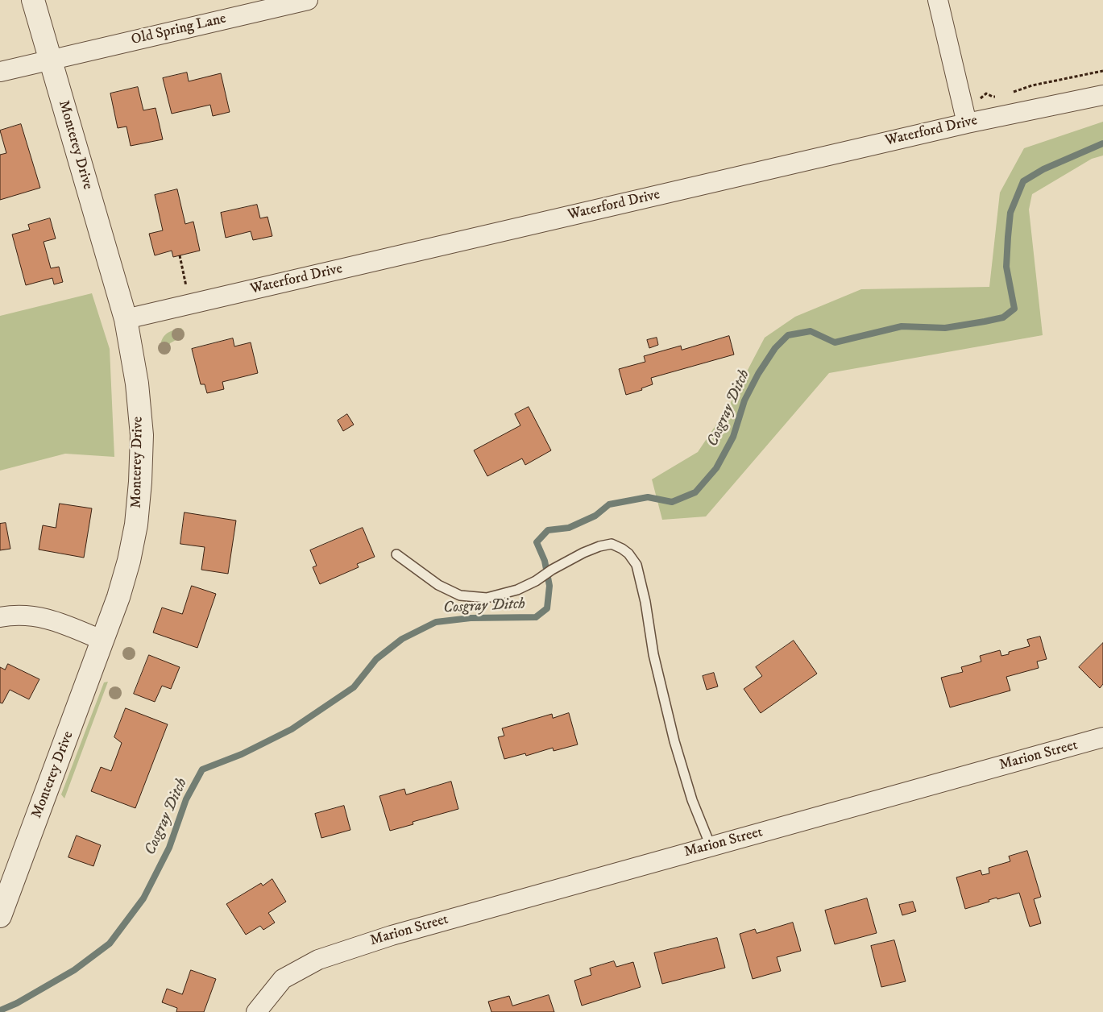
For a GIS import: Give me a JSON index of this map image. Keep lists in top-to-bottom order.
{
  "streets": {
    "street": [
      "Old Spring Lane",
      "Waterford Drive",
      "Monterey Drive",
      "Marion Street"
    ]
  },
  "crossings": [
    ["Old Spring Lane", "Monterey Drive"],
    ["Waterford Drive", "Monterey Drive"]
  ],
  "water": ["Cosgray Ditch"]
}
